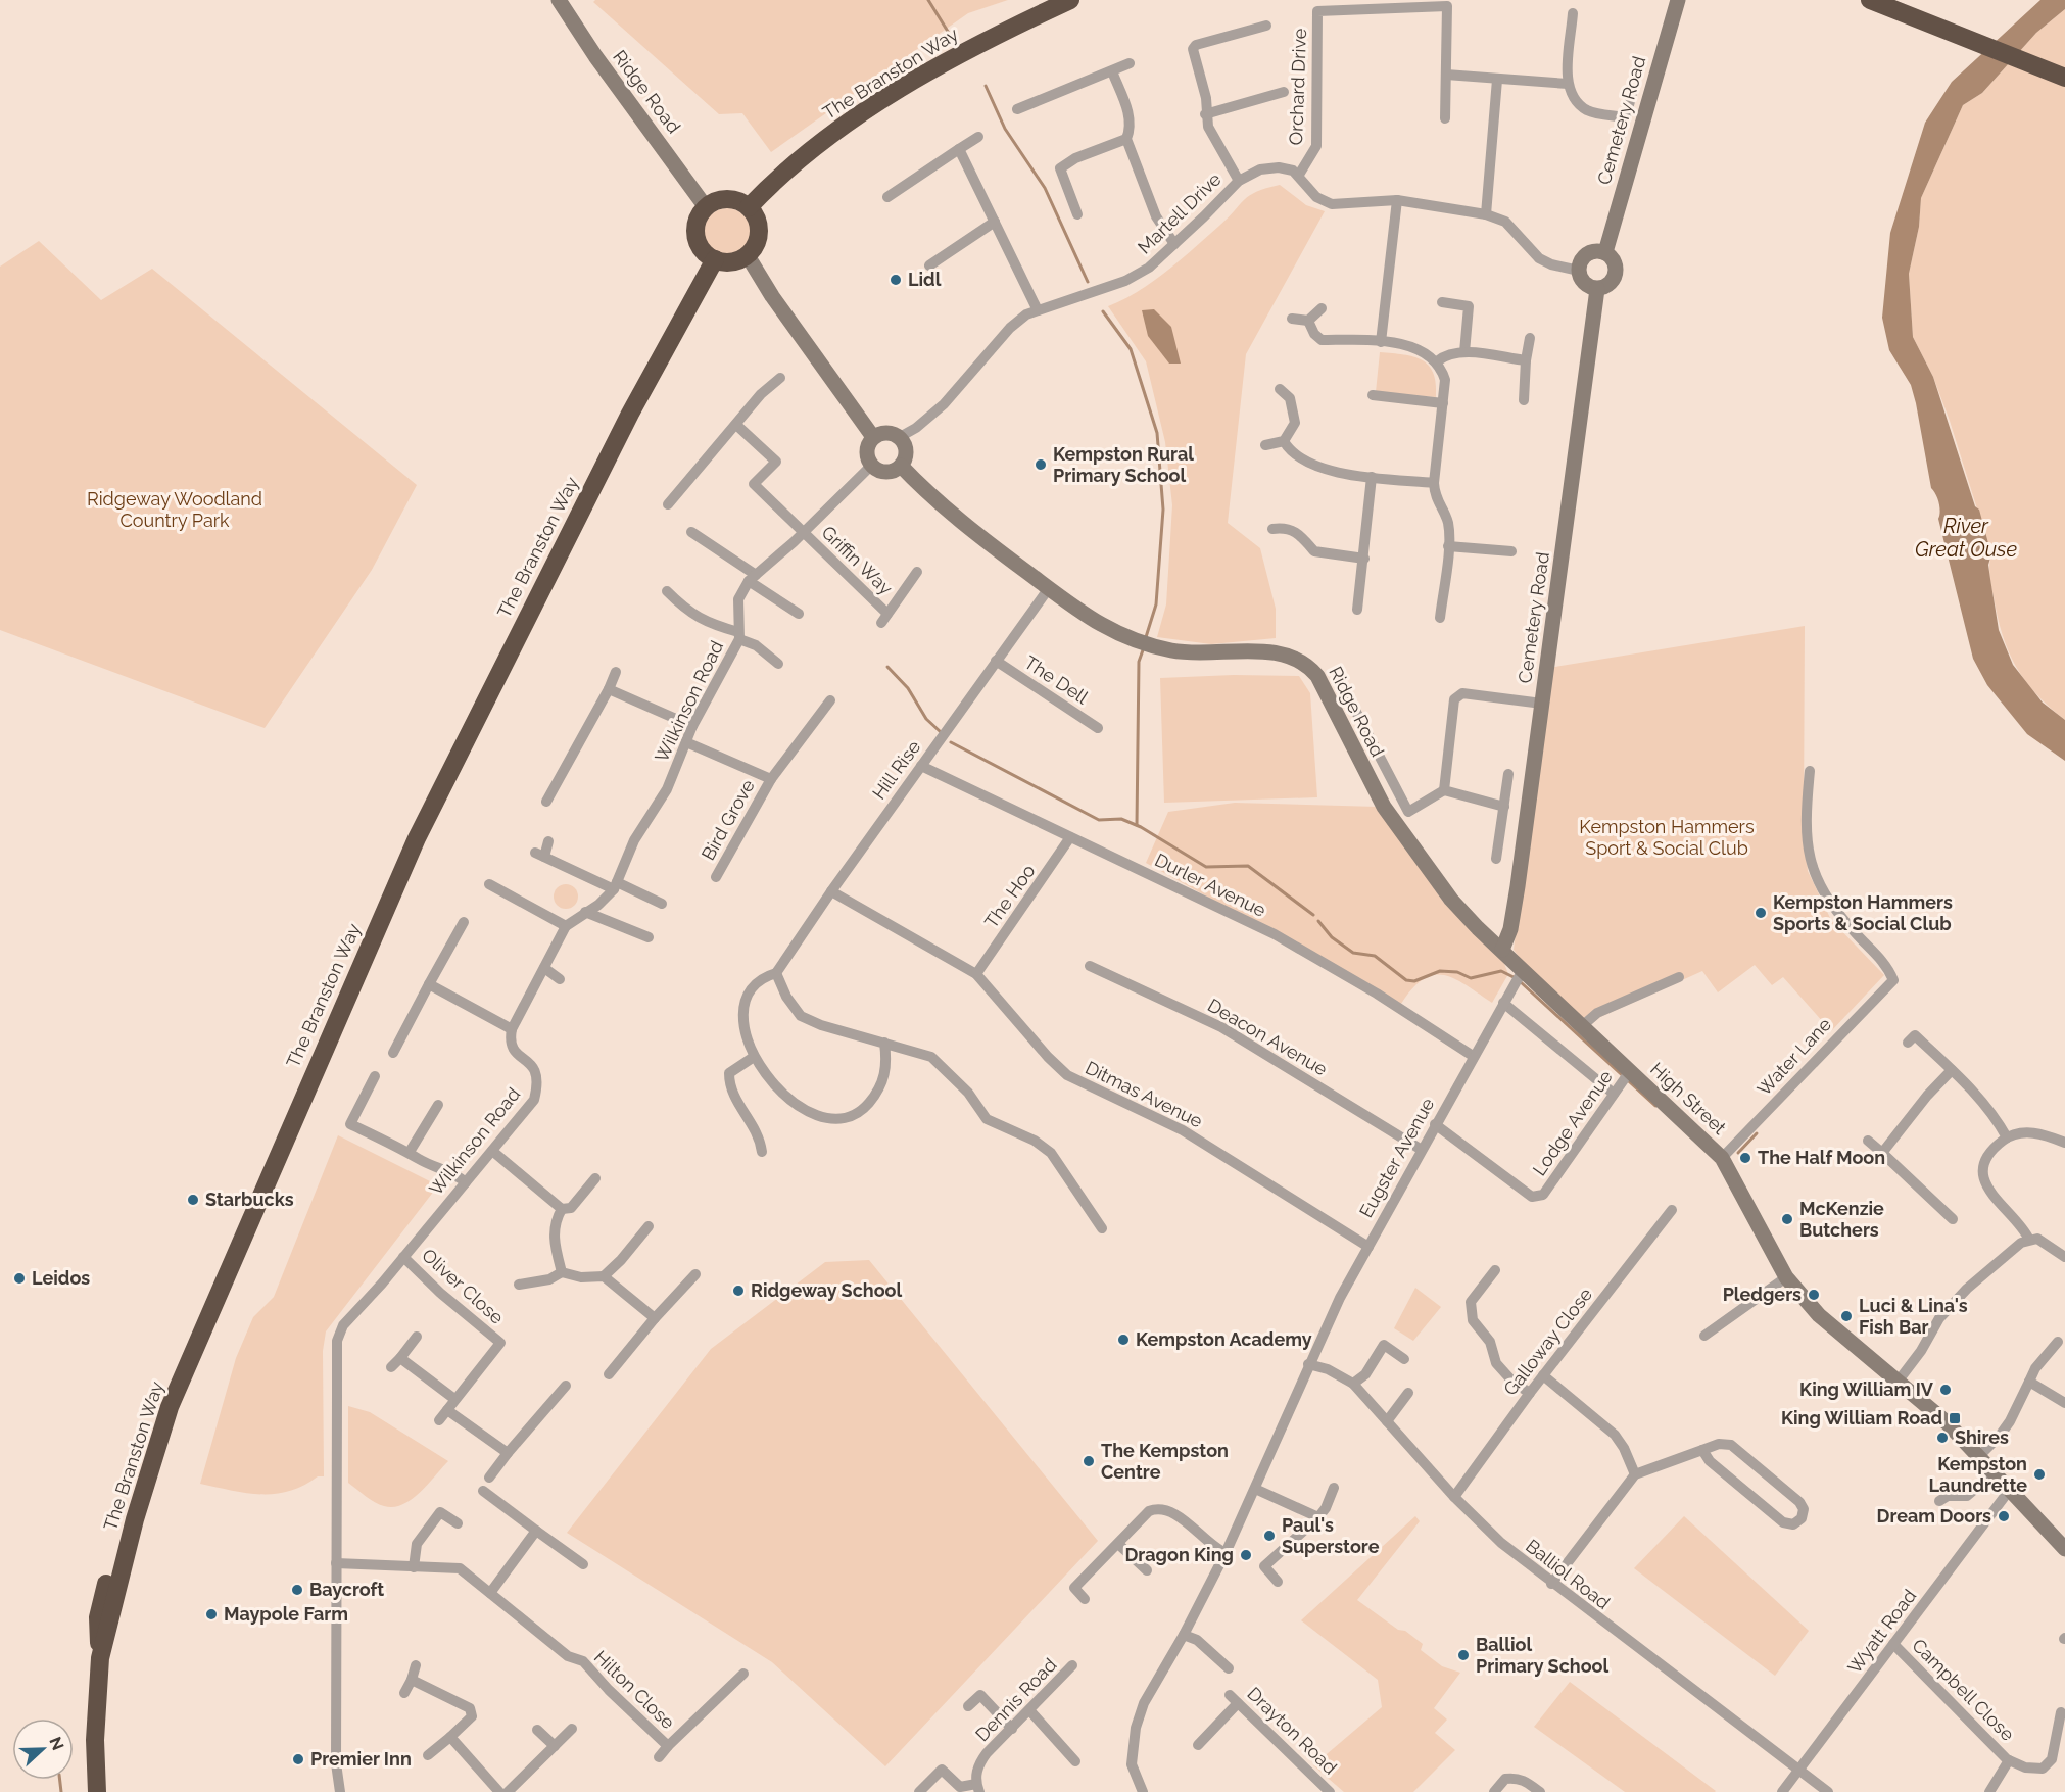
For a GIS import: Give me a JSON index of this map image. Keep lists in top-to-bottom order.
{
  "streets": {
    "highway": ["The Branston Way"],
    "main road": ["Ridge Road", "Cemetery Road", "High Street"],
    "street": [
      "Orchard Drive",
      "Martell Drive",
      "Griffin Way",
      "The Dell",
      "Wilkinson Road",
      "Hill Rise",
      "Bird Grove",
      "Durler Avenue",
      "The Hoo",
      "Deacon Avenue",
      "Water Lane",
      "Ditmas Avenue",
      "Lodge Avenue",
      "Eugster Avenue",
      "Oliver Close",
      "Galloway Close",
      "Balliol Road",
      "Wyatt Road",
      "Hilton Close",
      "Campbell Close",
      "Dennis Road",
      "Drayton Road"
    ]
  },
  "crossings": [
    ["The Branston Way", "Ridge Road"],
    ["Orchard Drive", "Martell Drive"],
    ["Ridge Road", "Cemetery Road"],
    ["Ridge Road", "Martell Drive"],
    ["Ridge Road", "Wilkinson Road"],
    ["Ridge Road", "Hill Rise"],
    ["Ridge Road", "High Street"],
    ["Ridge Road", "Eugster Avenue"],
    ["Cemetery Road", "High Street"],
    ["Cemetery Road", "Eugster Avenue"],
    ["Martell Drive", "Wilkinson Road"],
    ["Griffin Way", "Wilkinson Road"],
    ["The Dell", "Hill Rise"],
    ["Wilkinson Road", "Bird Grove"],
    ["Wilkinson Road", "Oliver Close"],
    ["Wilkinson Road", "Hilton Close"],
    ["Hill Rise", "Durler Avenue"],
    ["Hill Rise", "Ditmas Avenue"],
    ["Durler Avenue", "The Hoo"],
    ["Durler Avenue", "Eugster Avenue"],
    ["The Hoo", "Ditmas Avenue"],
    ["Deacon Avenue", "Eugster Avenue"],
    ["Water Lane", "High Street"],
    ["Ditmas Avenue", "Eugster Avenue"],
    ["High Street", "Lodge Avenue"],
    ["High Street", "Eugster Avenue"],
    ["High Street", "Wyatt Road"],
    ["Lodge Avenue", "Eugster Avenue"],
    ["Eugster Avenue", "Balliol Road"],
    ["Galloway Close", "Balliol Road"],
    ["Balliol Road", "Wyatt Road"],
    ["Wyatt Road", "Campbell Close"]
  ],
  "water": ["River Great Ouse"],
  "parks": ["Ridgeway Woodland Country Park", "Kempston Hammers Sport & Social Club"],
  "places": {
    "other": [
      "Lidl",
      "Kempston Rural Primary School",
      "Kempston Hammers Sports & Social Club",
      "The Half Moon",
      "Starbucks",
      "McKenzie Butchers",
      "Leidos",
      "Ridgeway School",
      "Pledgers",
      "Luci & Lina's Fish Bar",
      "Kempston Academy",
      "King William IV",
      "Shires",
      "The Kempston Centre",
      "Kempston Laundrette",
      "Dream Doors",
      "Paul's Superstore",
      "Dragon King",
      "Baycroft",
      "Maypole Farm",
      "Balliol Primary School",
      "Premier Inn"
    ],
    "transit": ["King William Road"]
  },
  "north": "right"
}
